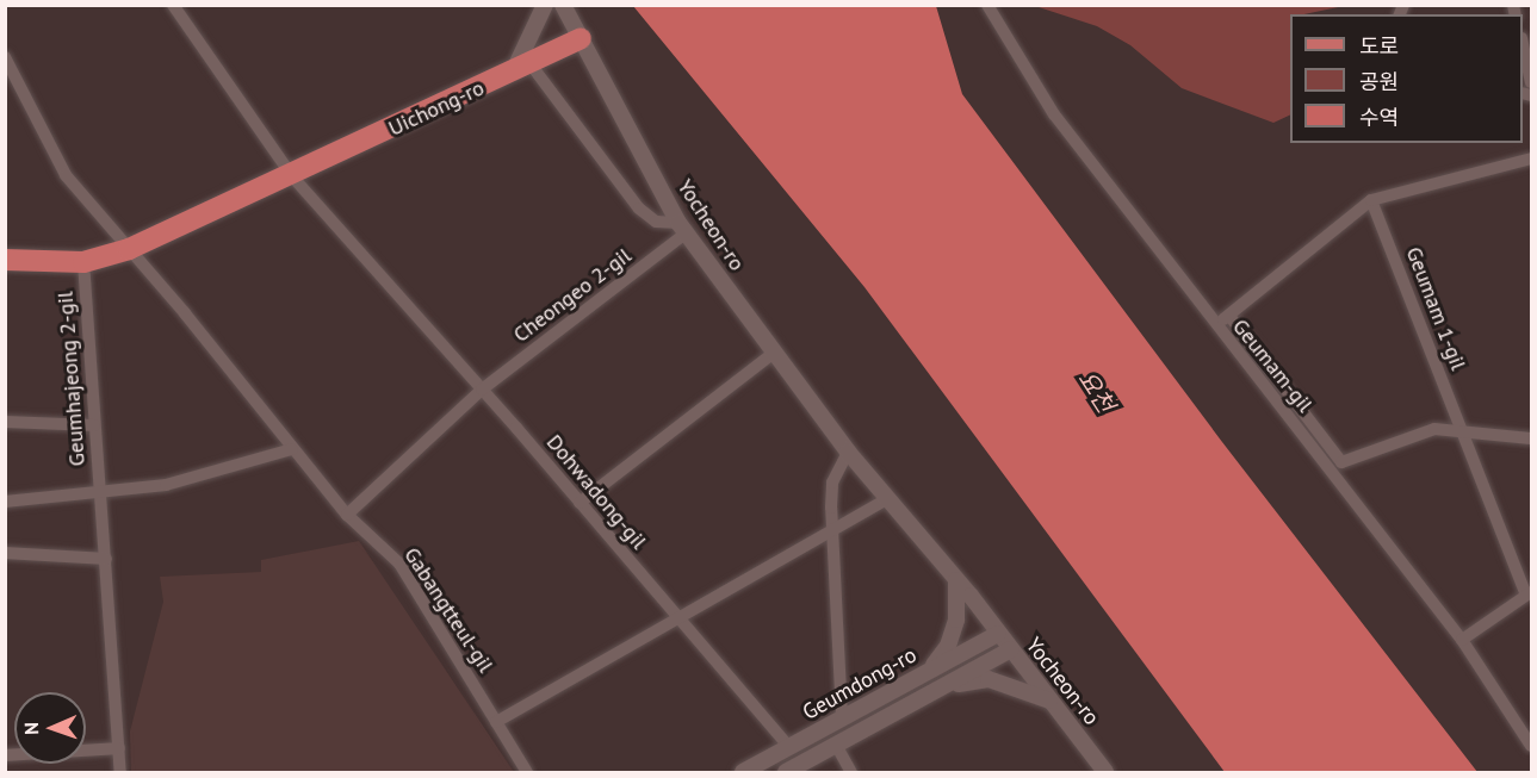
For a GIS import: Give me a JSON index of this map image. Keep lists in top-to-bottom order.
{
  "streets": {
    "main road": ["Uichong-ro"],
    "street": [
      "Yocheon-ro",
      "Cheongeo 2-gil",
      "Geumam 1-gil",
      "Geumam-gil",
      "Geumhajeong 2-gil",
      "Dohwadong-gil",
      "Gabangtteul-gil",
      "Geumdong-ro"
    ]
  },
  "crossings": [
    ["Uichong-ro", "Yocheon-ro"],
    ["Uichong-ro", "Geumhajeong 2-gil"],
    ["Uichong-ro", "Dohwadong-gil"],
    ["Uichong-ro", "Gabangtteul-gil"],
    ["Yocheon-ro", "Cheongeo 2-gil"],
    ["Yocheon-ro", "Geumdong-ro"],
    ["Cheongeo 2-gil", "Dohwadong-gil"],
    ["Dohwadong-gil", "Geumdong-ro"]
  ],
  "water": ["요천"],
  "legend": ["도로", "공원", "수역"],
  "north": "left"
}
